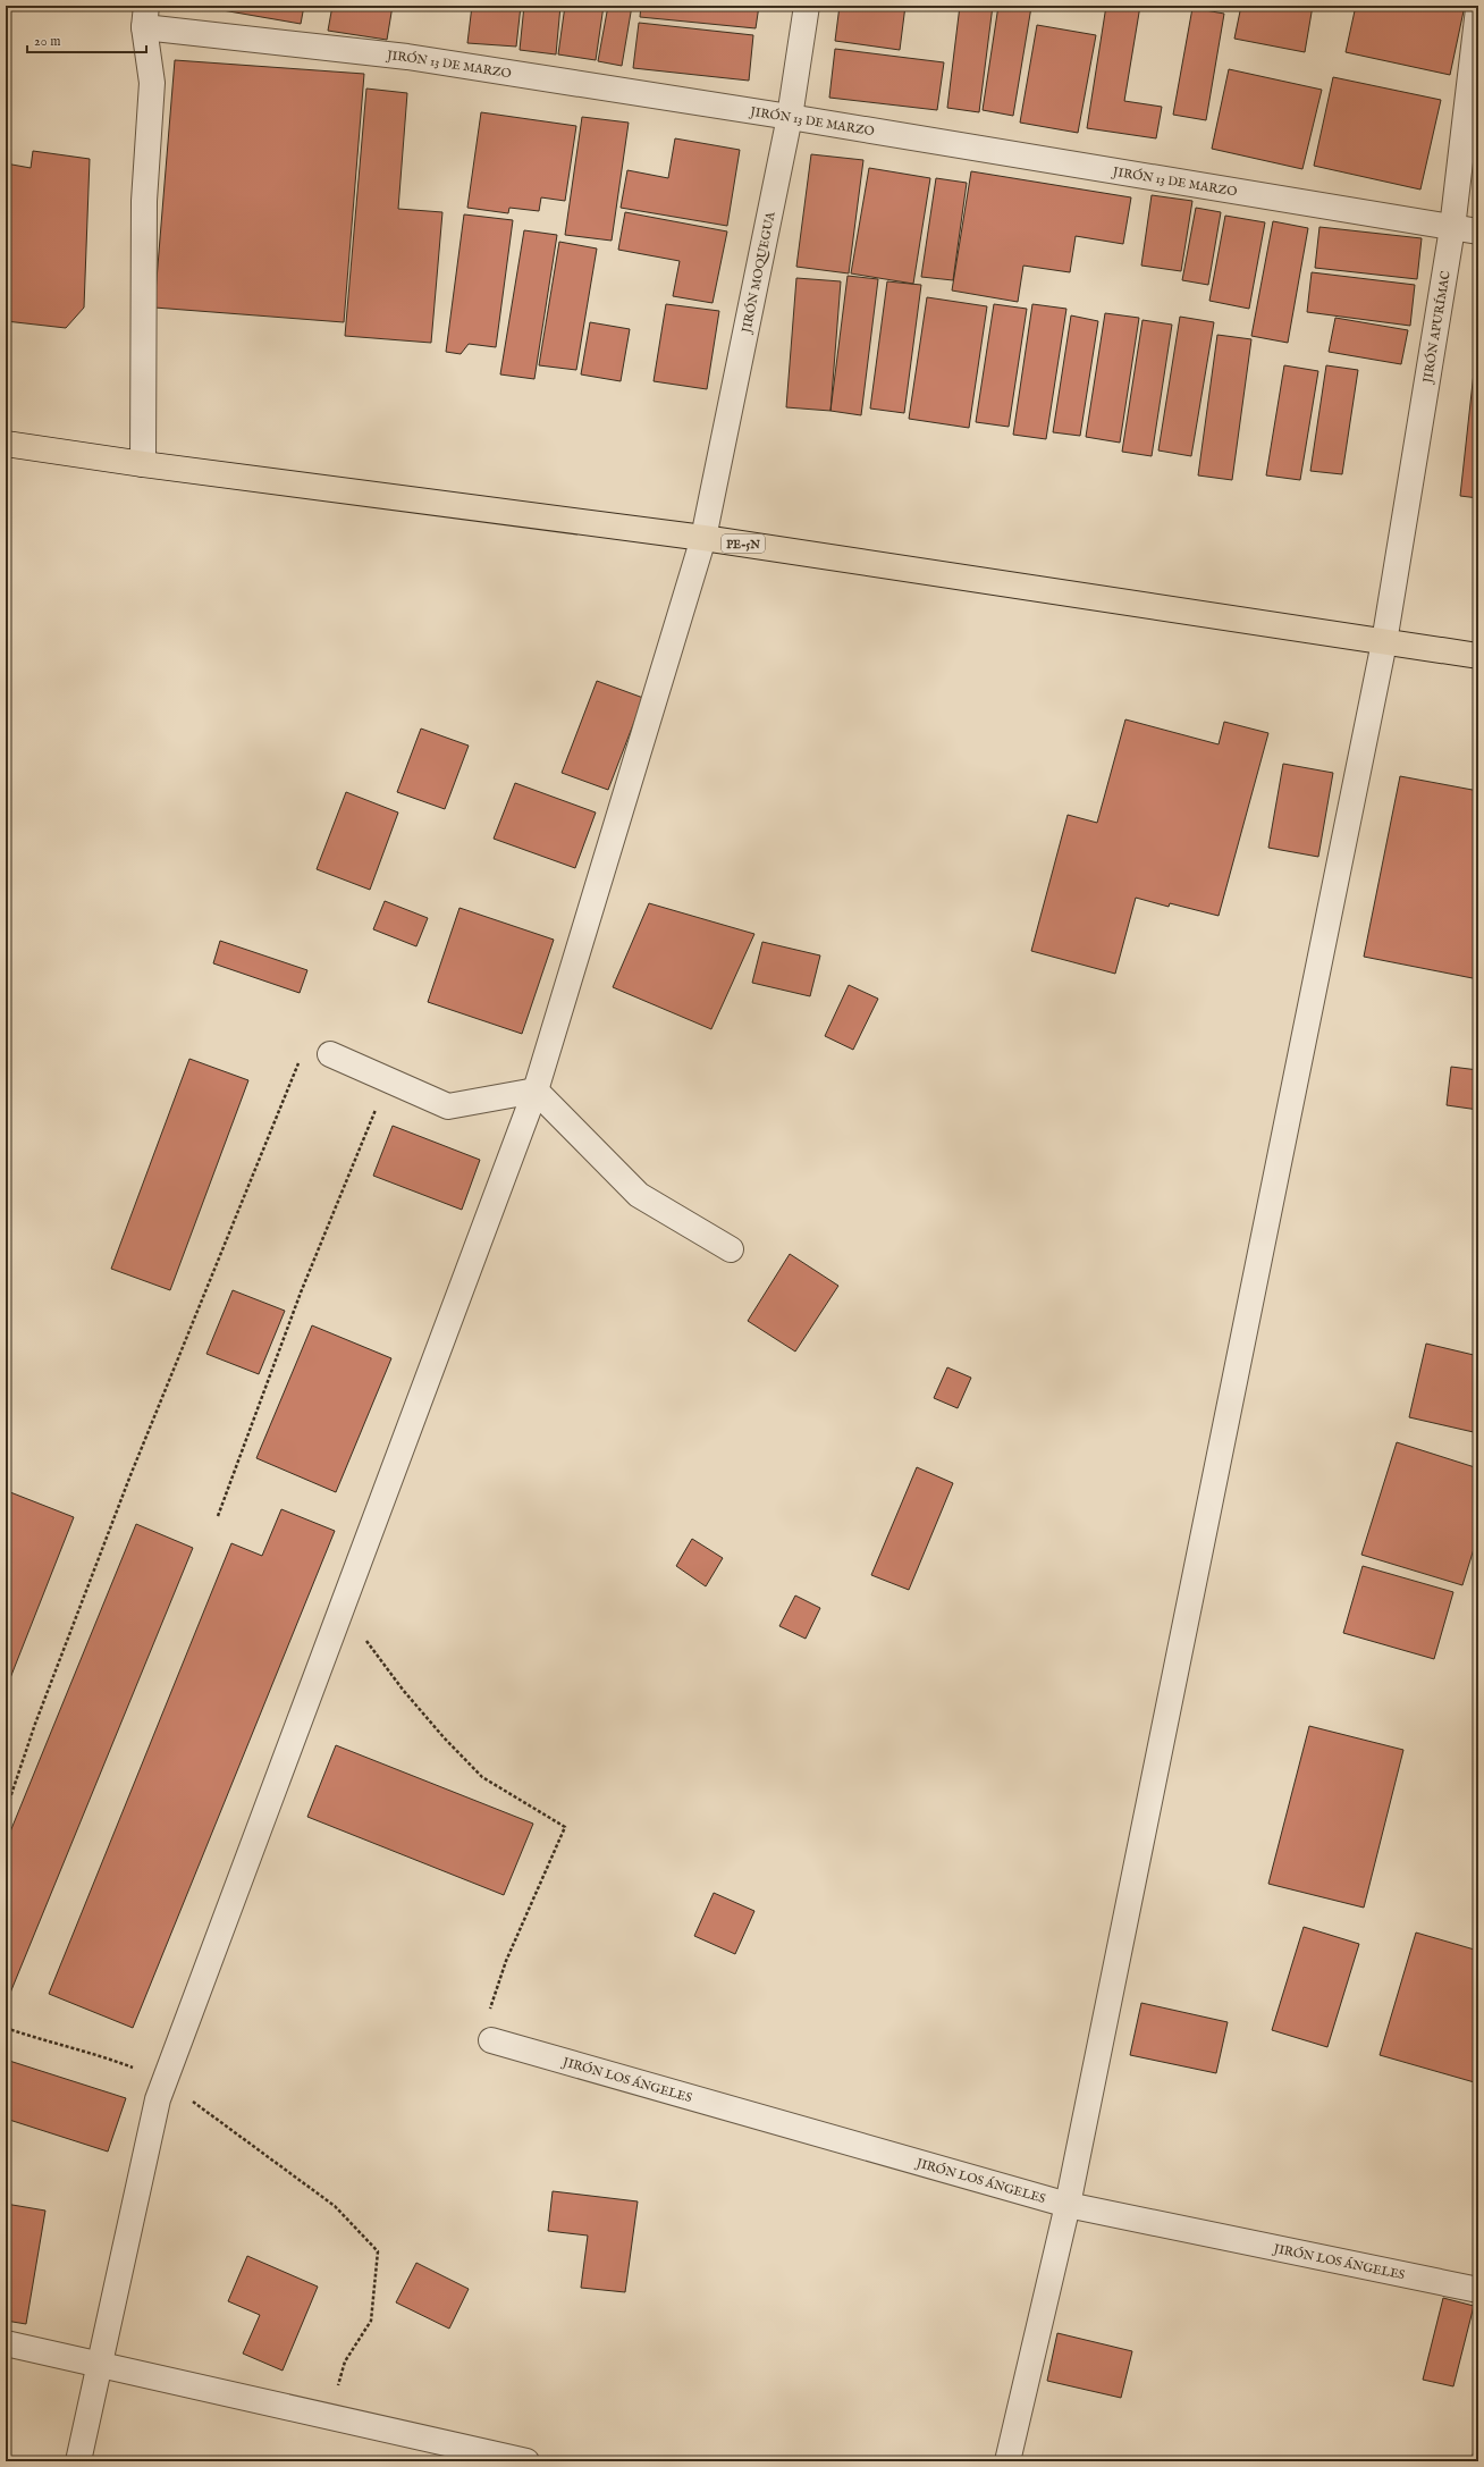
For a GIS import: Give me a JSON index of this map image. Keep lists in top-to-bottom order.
{
  "streets": {
    "highway": ["PE-5N"],
    "street": [
      "JIRÓN 13 DE MARZO",
      "JIRÓN MOQUEGUA",
      "JIRÓN APURÍMAC",
      "JIRÓN LOS ÁNGELES"
    ]
  },
  "crossings": [
    ["JIRÓN 13 DE MARZO", "JIRÓN MOQUEGUA"],
    ["JIRÓN 13 DE MARZO", "JIRÓN APURÍMAC"],
    ["JIRÓN MOQUEGUA", "PE-5N"],
    ["JIRÓN APURÍMAC", "PE-5N"],
    ["JIRÓN APURÍMAC", "JIRÓN LOS ÁNGELES"]
  ],
  "scale_bar": "20 m"
}
